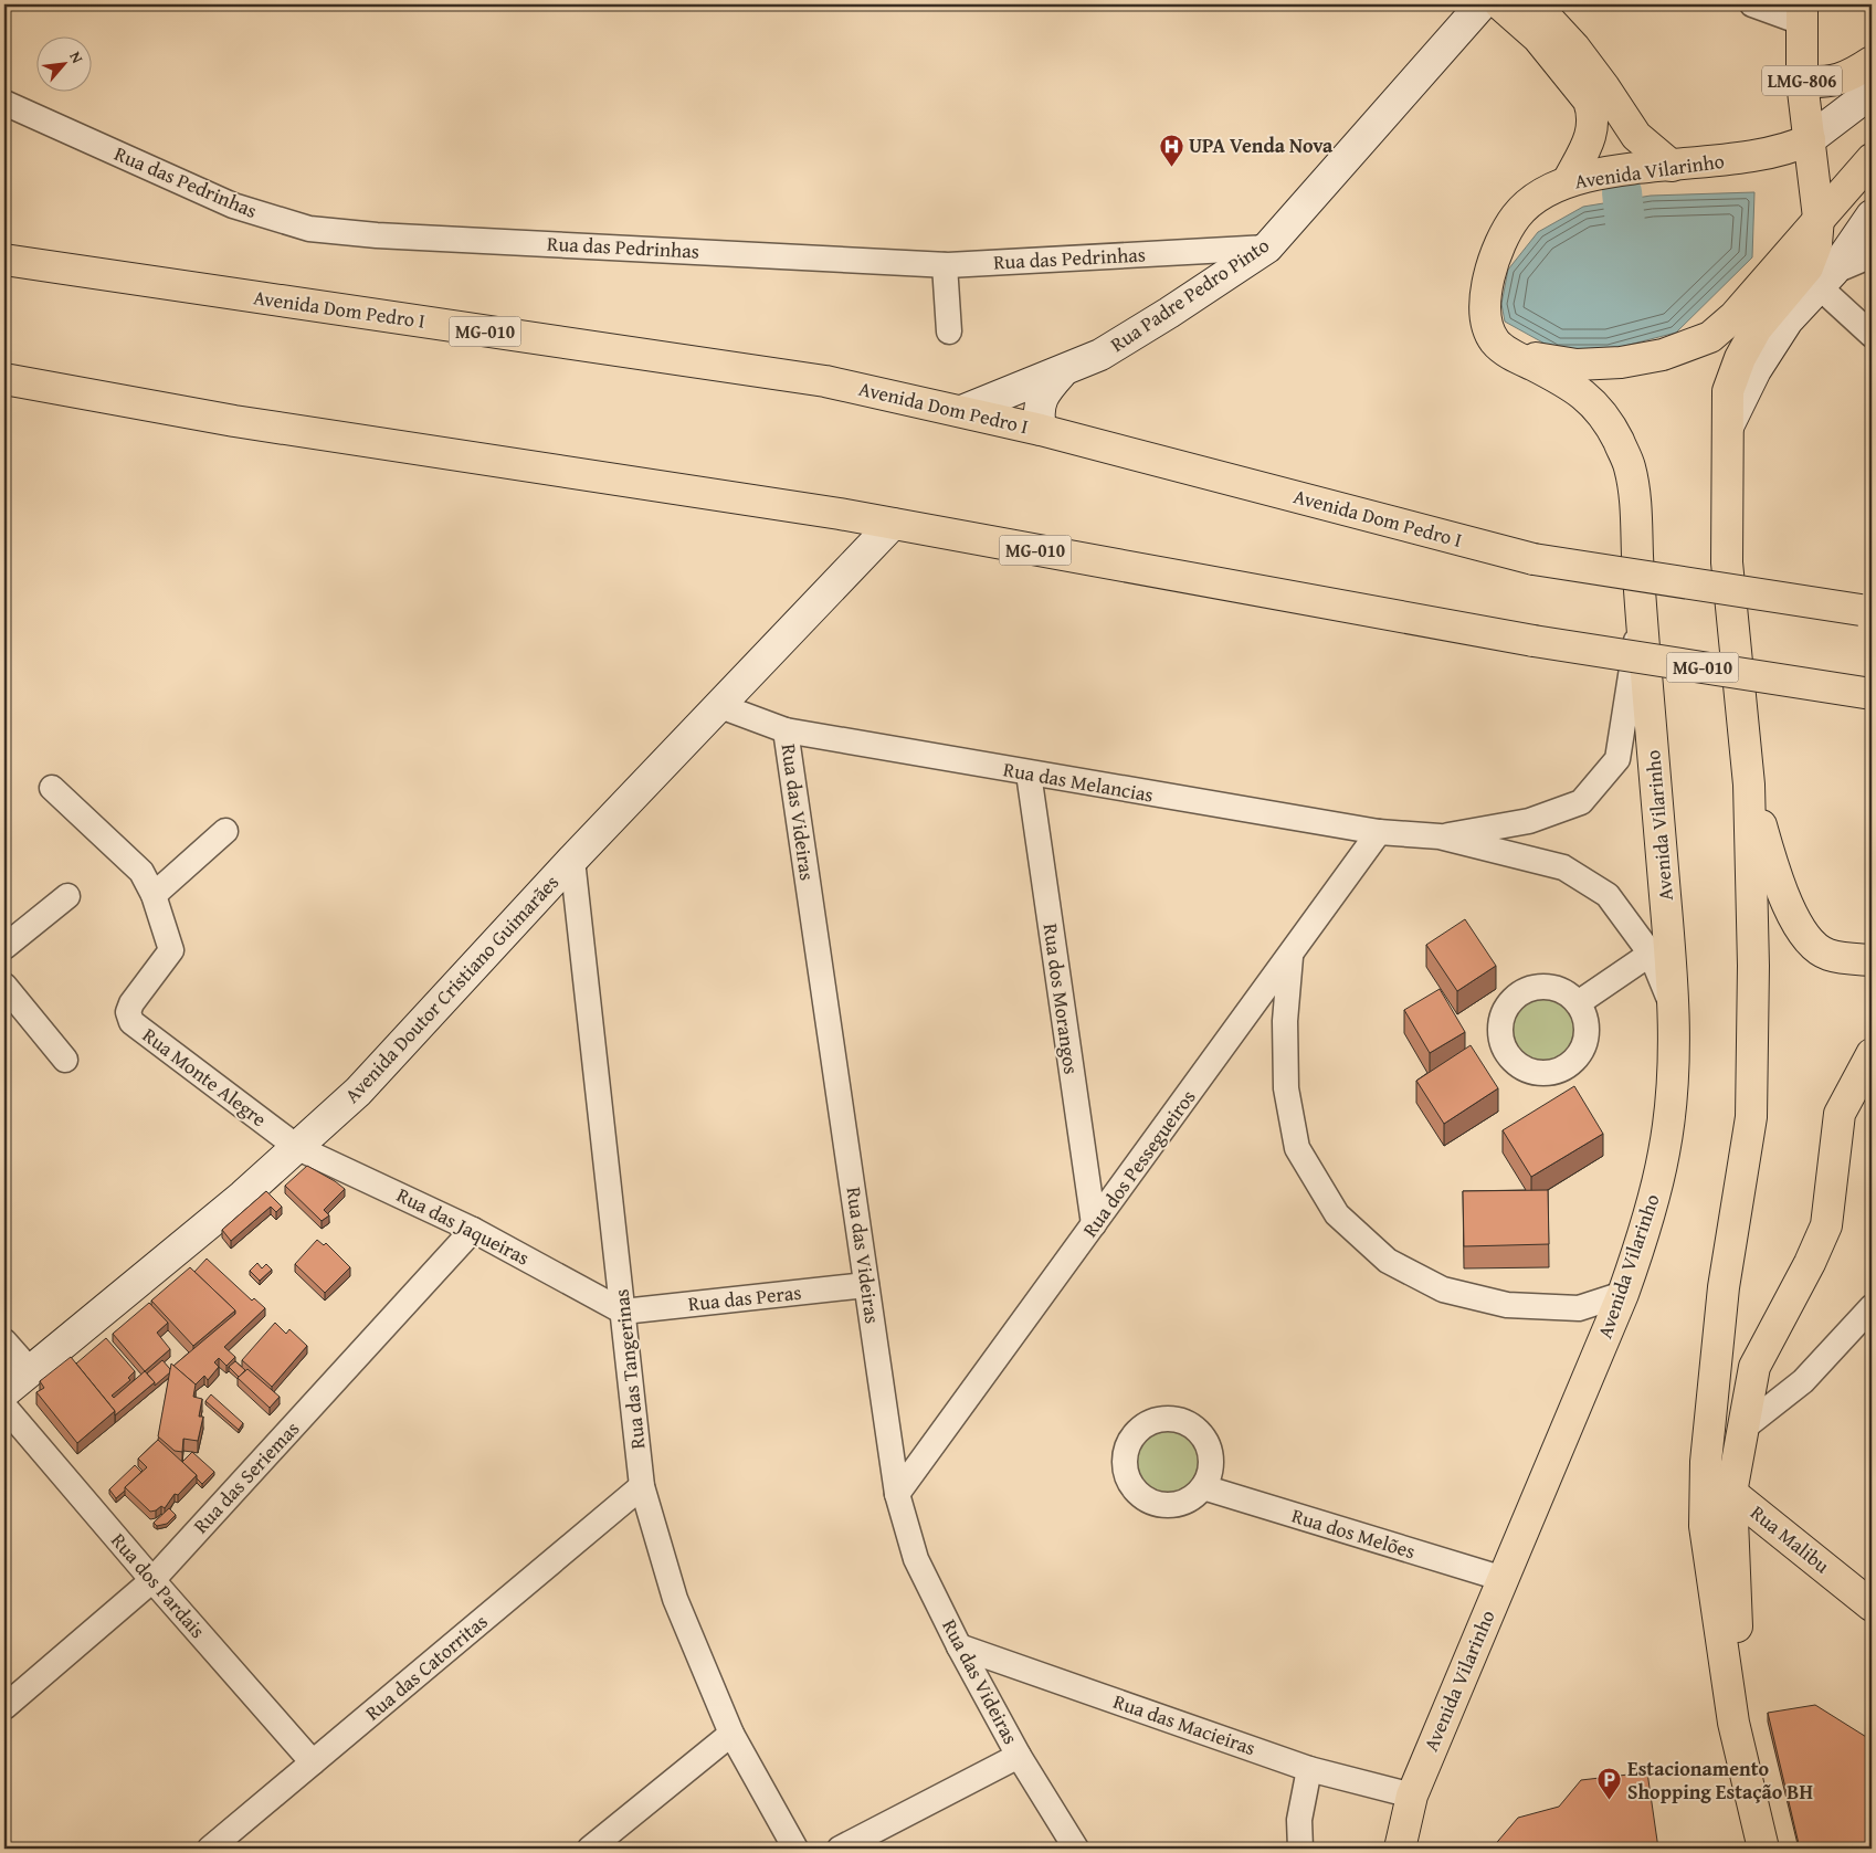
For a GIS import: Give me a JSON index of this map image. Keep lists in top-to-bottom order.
{
  "streets": {
    "highway": [
      "LMG-806",
      "Avenida Vilarinho",
      "Avenida Dom Pedro I",
      "MG-010",
      "Rua Malibu"
    ],
    "main road": ["Rua Padre Pedro Pinto", "Avenida Doutor Cristiano Guimarães"],
    "street": [
      "Rua das Pedrinhas",
      "Rua das Melancias",
      "Rua das Videiras",
      "Rua dos Morangos",
      "Rua Monte Alegre",
      "Rua dos Pessegueiros",
      "Rua das Jaqueiras",
      "Rua das Peras",
      "Rua das Tangerinas",
      "Rua das Seriemas",
      "Rua dos Melões",
      "Rua dos Pardais",
      "Rua das Catorritas",
      "Rua das Macieiras"
    ]
  },
  "crossings": [
    ["LMG-806", "Avenida Vilarinho"],
    ["Avenida Vilarinho", "Rua das Melancias"],
    ["Avenida Vilarinho", "Rua dos Melões"],
    ["Avenida Vilarinho", "Rua das Macieiras"],
    ["Rua das Pedrinhas", "Rua Padre Pedro Pinto"],
    ["Rua Padre Pedro Pinto", "Avenida Dom Pedro I"],
    ["MG-010", "Avenida Doutor Cristiano Guimarães"],
    ["Rua das Melancias", "Rua das Videiras"],
    ["Rua das Melancias", "Avenida Doutor Cristiano Guimarães"],
    ["Rua das Melancias", "Rua dos Morangos"],
    ["Rua das Melancias", "Rua dos Pessegueiros"],
    ["Rua das Videiras", "Rua dos Pessegueiros"],
    ["Rua das Videiras", "Rua das Peras"],
    ["Rua das Videiras", "Rua das Macieiras"],
    ["Avenida Doutor Cristiano Guimarães", "Rua Monte Alegre"],
    ["Avenida Doutor Cristiano Guimarães", "Rua das Jaqueiras"],
    ["Avenida Doutor Cristiano Guimarães", "Rua das Tangerinas"],
    ["Rua dos Morangos", "Rua dos Pessegueiros"],
    ["Rua Monte Alegre", "Rua das Jaqueiras"],
    ["Rua das Jaqueiras", "Rua das Peras"],
    ["Rua das Jaqueiras", "Rua das Tangerinas"],
    ["Rua das Jaqueiras", "Rua das Seriemas"],
    ["Rua das Peras", "Rua das Tangerinas"],
    ["Rua das Tangerinas", "Rua das Catorritas"],
    ["Rua das Seriemas", "Rua dos Pardais"],
    ["Rua dos Pardais", "Rua das Catorritas"]
  ],
  "places": {
    "hospital": ["UPA Venda Nova"],
    "parking": ["Estacionamento Shopping Estação BH"]
  },
  "north": "top right"
}
